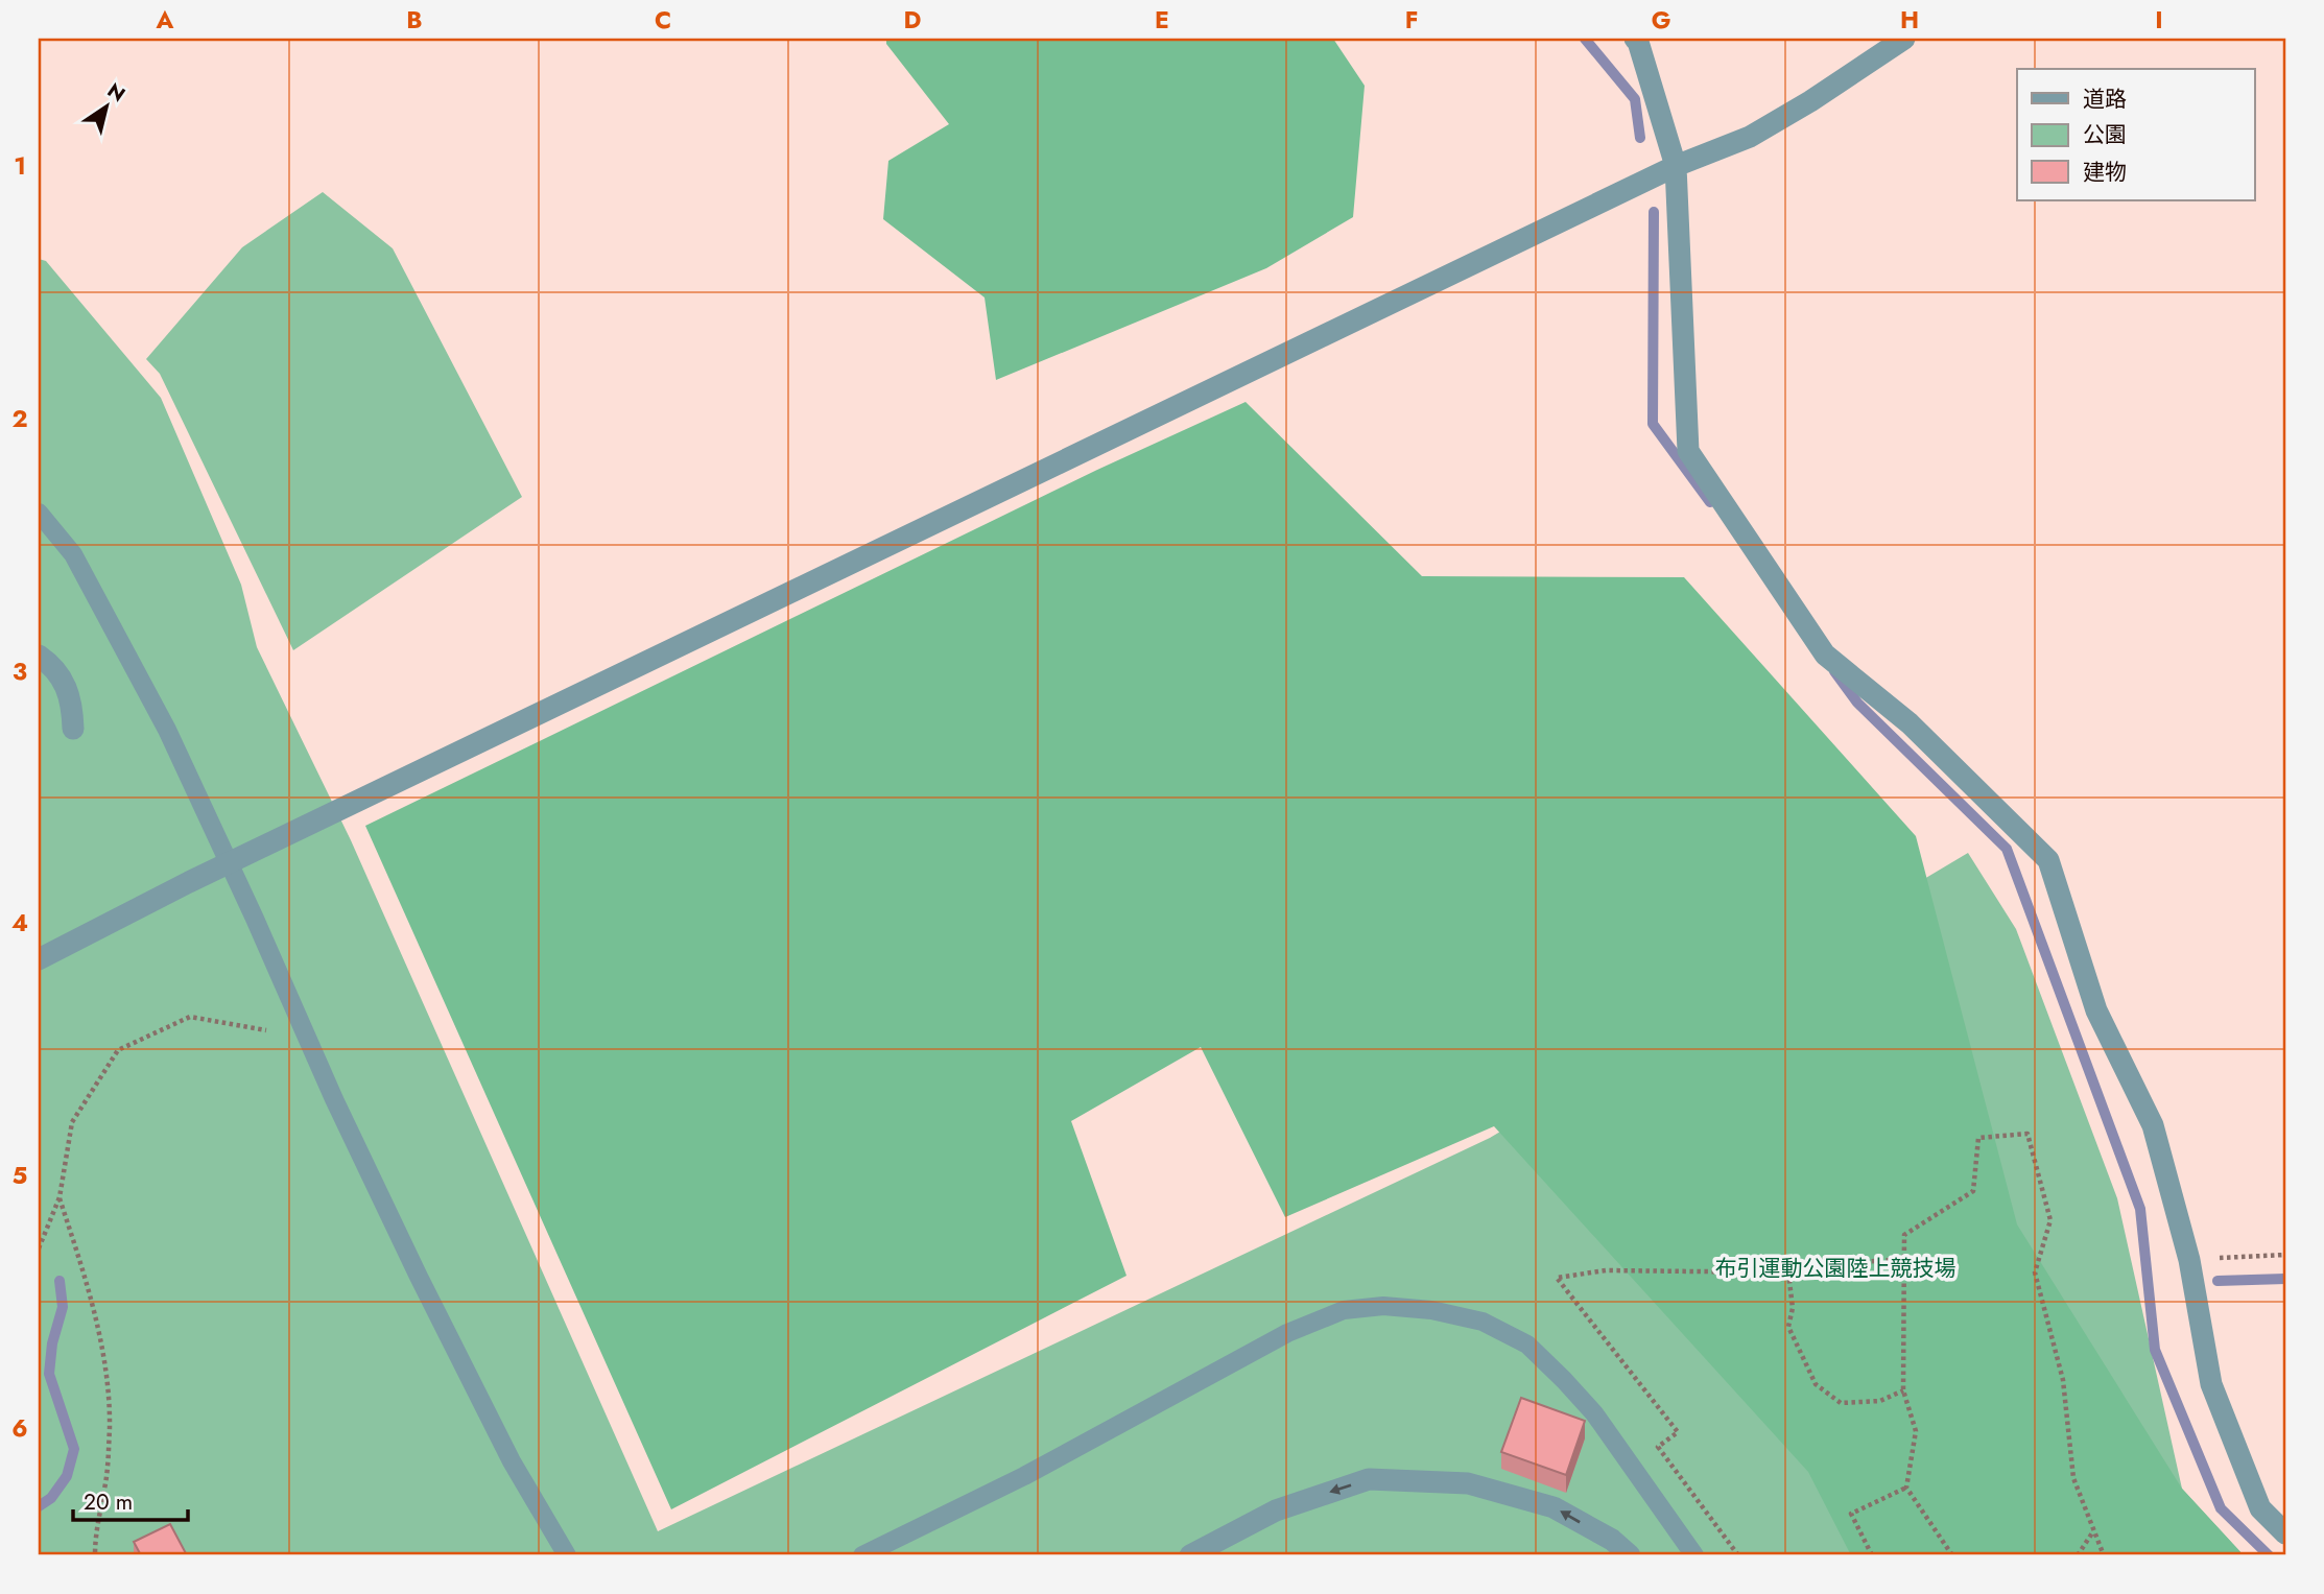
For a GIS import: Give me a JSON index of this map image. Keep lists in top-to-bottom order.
{
  "parks": ["布引運動公園陸上競技場"],
  "legend": ["道路", "公園", "建物"],
  "scale_bar": "20 m",
  "north": "top right",
  "grid": {
    "columns": [
      "A",
      "B",
      "C",
      "D",
      "E",
      "F",
      "G",
      "H",
      "I"
    ],
    "rows": [
      "1",
      "2",
      "3",
      "4",
      "5",
      "6"
    ]
  }
}
